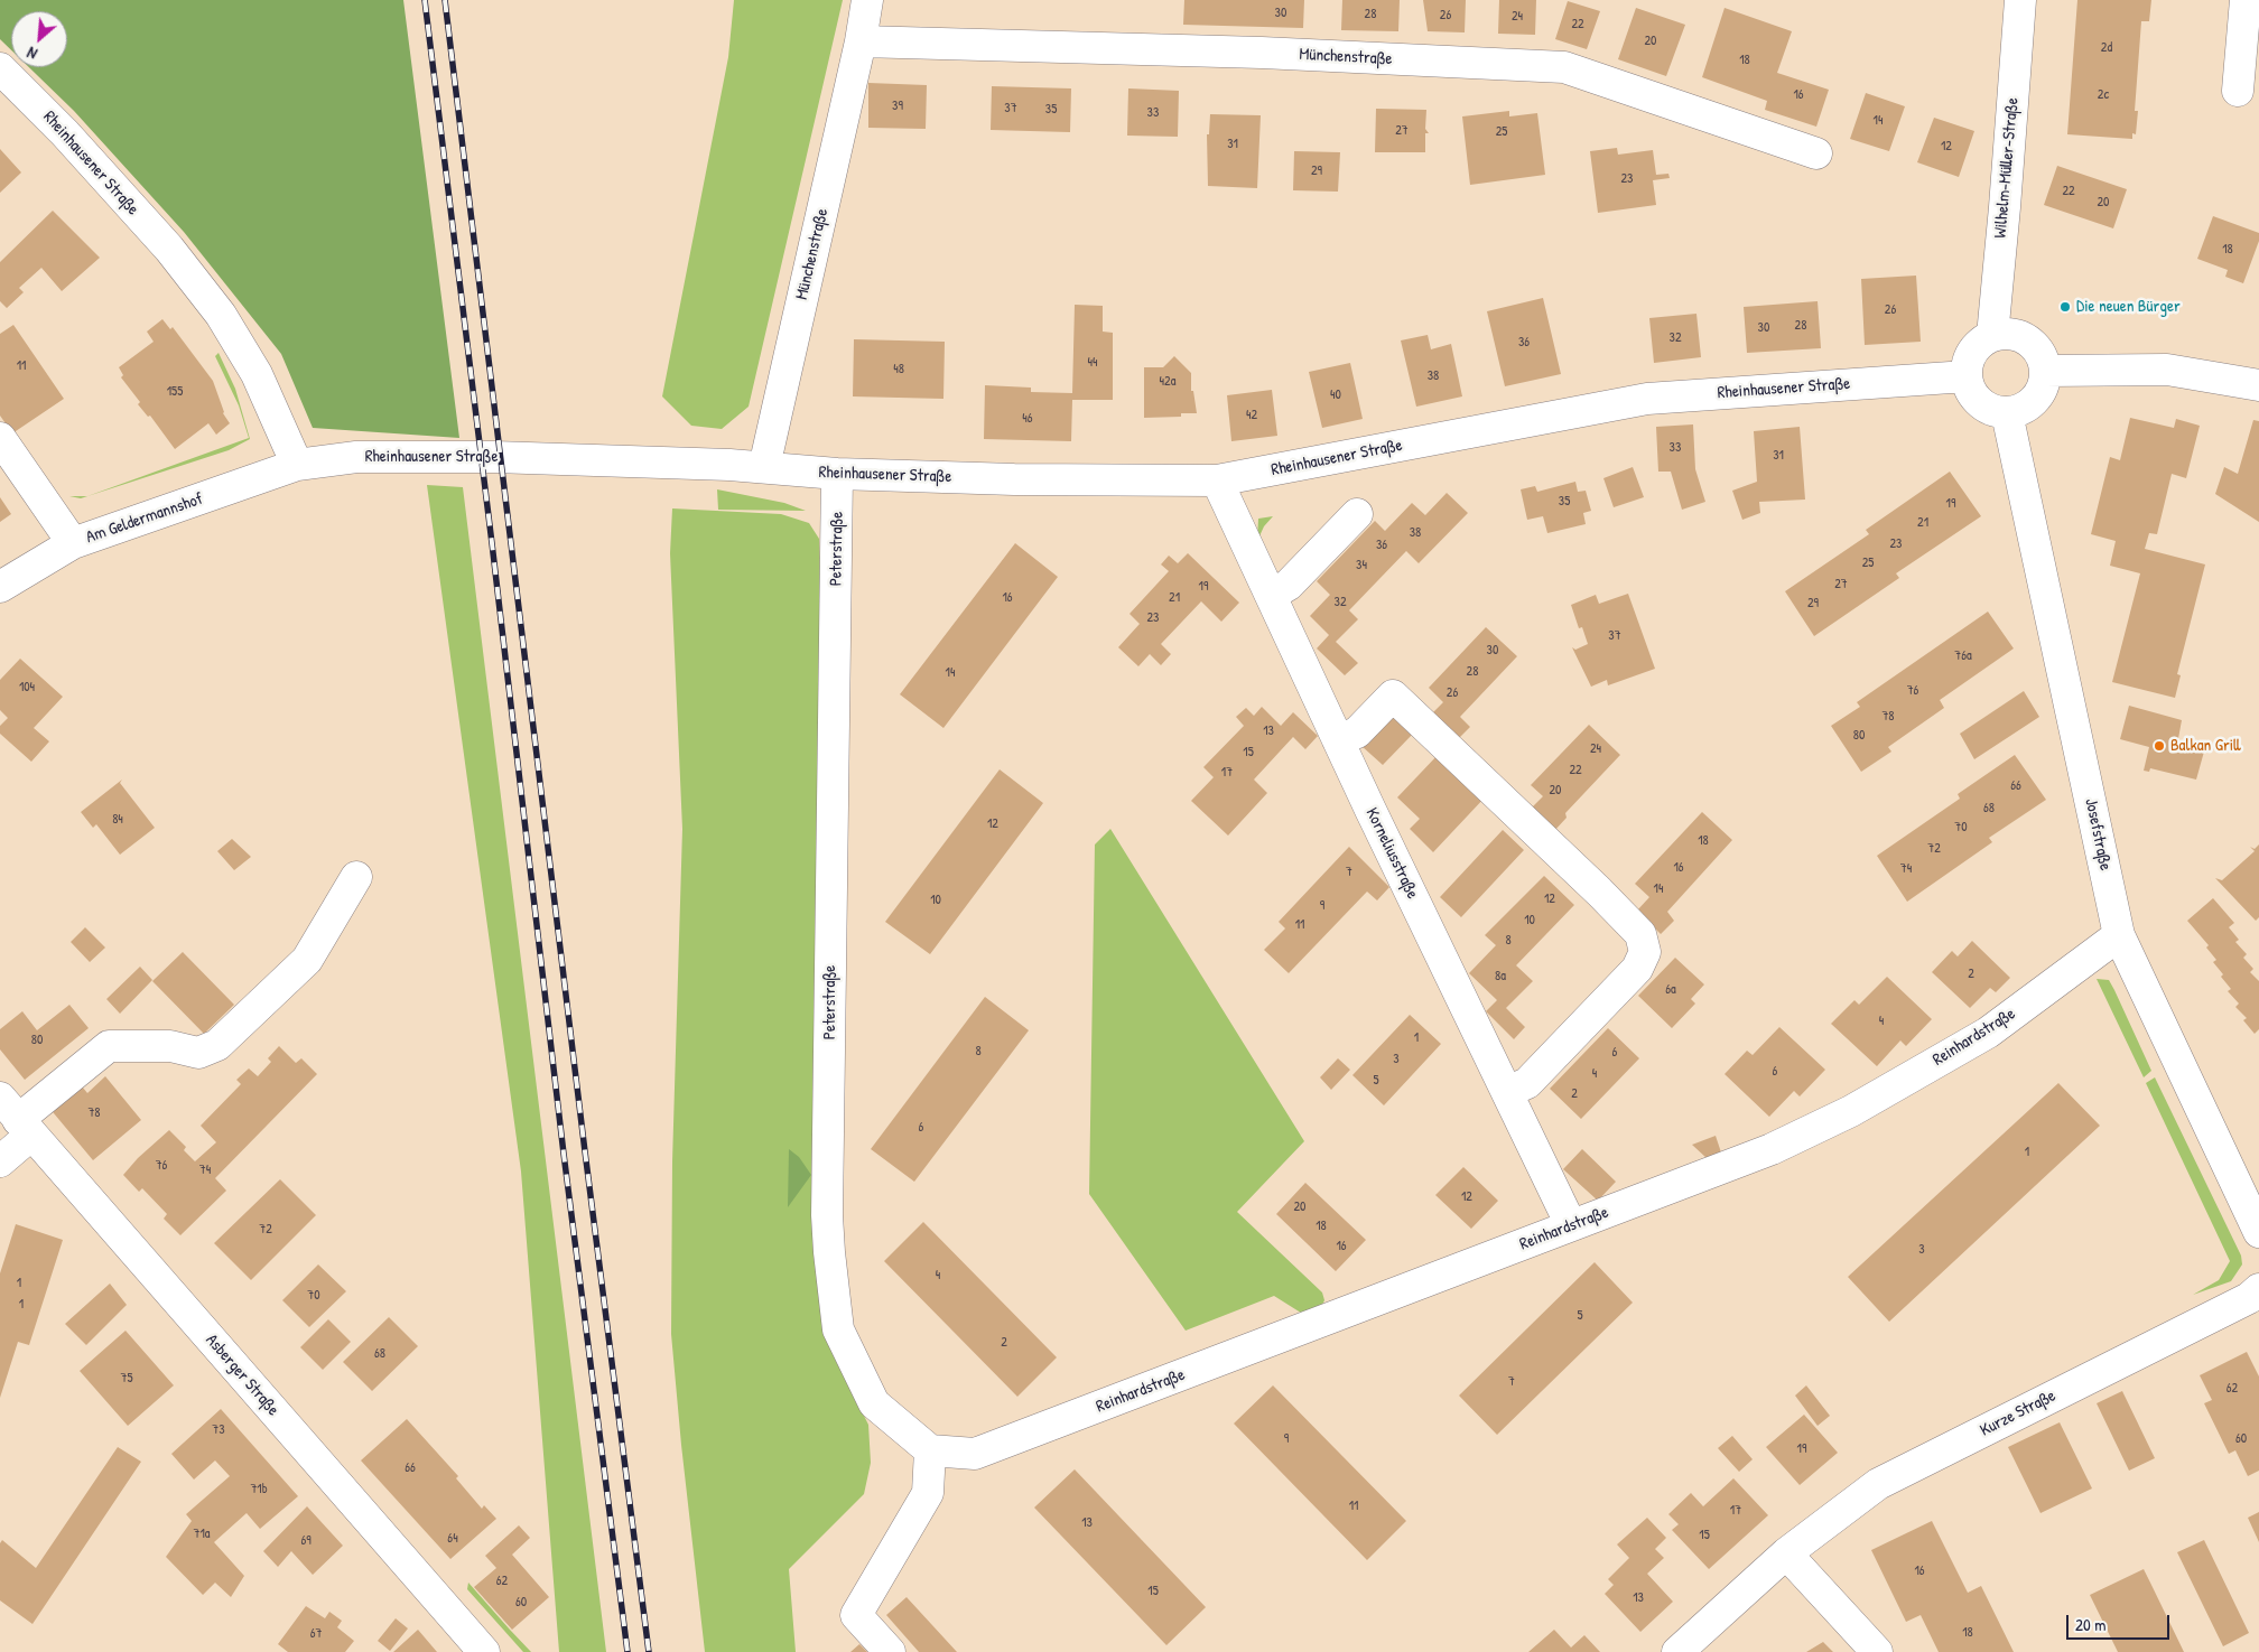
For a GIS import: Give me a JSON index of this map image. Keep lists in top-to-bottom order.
{
  "streets": {
    "street": [
      "Münchenstraße",
      "Rheinhausener Straße",
      "Wilhelm-Müller-Straße",
      "Am Geldermannshof",
      "Peterstraße",
      "Josefstraße",
      "Korneliusstraße",
      "Reinhardstraße",
      "Asberger Straße",
      "Kurze Straße"
    ]
  },
  "crossings": [
    ["Münchenstraße", "Rheinhausener Straße"],
    ["Rheinhausener Straße", "Wilhelm-Müller-Straße"],
    ["Rheinhausener Straße", "Am Geldermannshof"],
    ["Rheinhausener Straße", "Peterstraße"],
    ["Rheinhausener Straße", "Josefstraße"],
    ["Rheinhausener Straße", "Korneliusstraße"],
    ["Wilhelm-Müller-Straße", "Josefstraße"],
    ["Peterstraße", "Reinhardstraße"],
    ["Josefstraße", "Reinhardstraße"],
    ["Korneliusstraße", "Reinhardstraße"]
  ],
  "places": ["Die neuen Bürger", "Balkan Grill"],
  "house_numbers": [
    "30",
    "28",
    "26",
    "24",
    "22",
    "20",
    "2d",
    "18",
    "16",
    "2c",
    "39",
    "37",
    "35",
    "33",
    "14",
    "27",
    "25",
    "31",
    "12",
    "29",
    "23",
    "22",
    "20",
    "18",
    "26",
    "28",
    "30",
    "32",
    "36",
    "44",
    "11",
    "48",
    "38",
    "42a",
    "155",
    "40",
    "42",
    "46",
    "33",
    "31",
    "35",
    "19",
    "21",
    "38",
    "23",
    "36",
    "25",
    "34",
    "27",
    "19",
    "16",
    "21",
    "32",
    "29",
    "23",
    "37",
    "30",
    "76a",
    "28",
    "14",
    "104",
    "76",
    "26",
    "78",
    "13",
    "80",
    "24",
    "15",
    "22",
    "17",
    "66",
    "20",
    "68",
    "84",
    "12",
    "70",
    "18",
    "72",
    "16",
    "74",
    "7",
    "14",
    "12",
    "10",
    "9",
    "10",
    "11",
    "8",
    "2",
    "8a",
    "6a",
    "4",
    "1",
    "80",
    "8",
    "6",
    "3",
    "6",
    "4",
    "5",
    "2",
    "78",
    "6",
    "1",
    "76",
    "74",
    "12",
    "20",
    "18",
    "72",
    "16",
    "3",
    "4",
    "1",
    "70",
    "1",
    "5",
    "2",
    "68",
    "75",
    "7",
    "62",
    "73",
    "9",
    "60",
    "19",
    "66",
    "71b",
    "11",
    "17",
    "13",
    "71a",
    "15",
    "64",
    "69",
    "16",
    "62",
    "15",
    "13",
    "60",
    "18",
    "67"
  ],
  "scale_bar": "20 m",
  "north": "bottom left"
}
